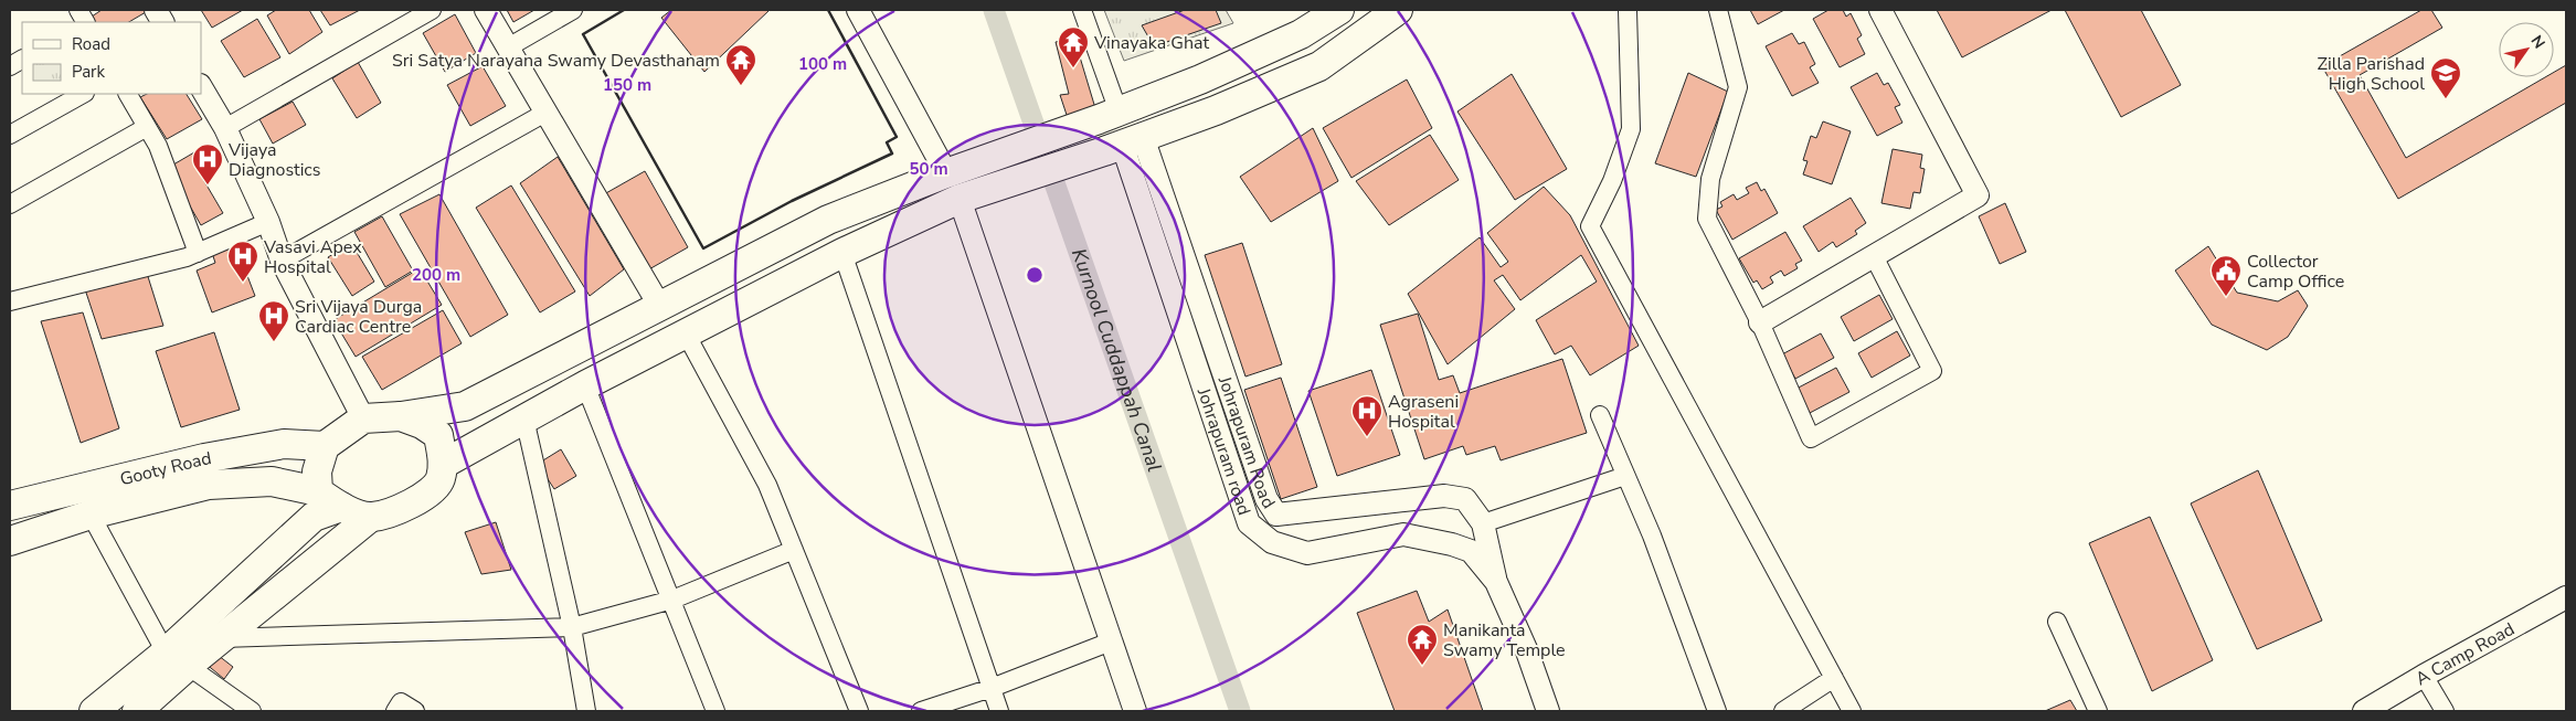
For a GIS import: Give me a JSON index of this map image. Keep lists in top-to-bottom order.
{
  "streets": {
    "main road": ["Gooty Road"],
    "street": ["Johrapuram Road", "Johrapuram road", "A Camp Road"]
  },
  "crossings": [
    ["Johrapuram Road", "Johrapuram road"]
  ],
  "water": ["Kurnool Cuddappah Canal"],
  "places": {
    "temple": ["Vinayaka Ghat", "Sri Satya Narayana Swamy Devasthanam", "Manikanta Swamy Temple"],
    "school or university": ["Zilla Parishad High School"],
    "hospital": [
      "Vijaya Diagnostics",
      "Vasavi Apex Hospital",
      "Sri Vijaya Durga Cardiac Centre",
      "Agraseni Hospital"
    ],
    "public building": ["Collector Camp Office"]
  },
  "legend": ["Road", "Park"],
  "north": "top right",
  "rings": [
    "100 m",
    "150 m",
    "50 m",
    "200 m"
  ]
}
